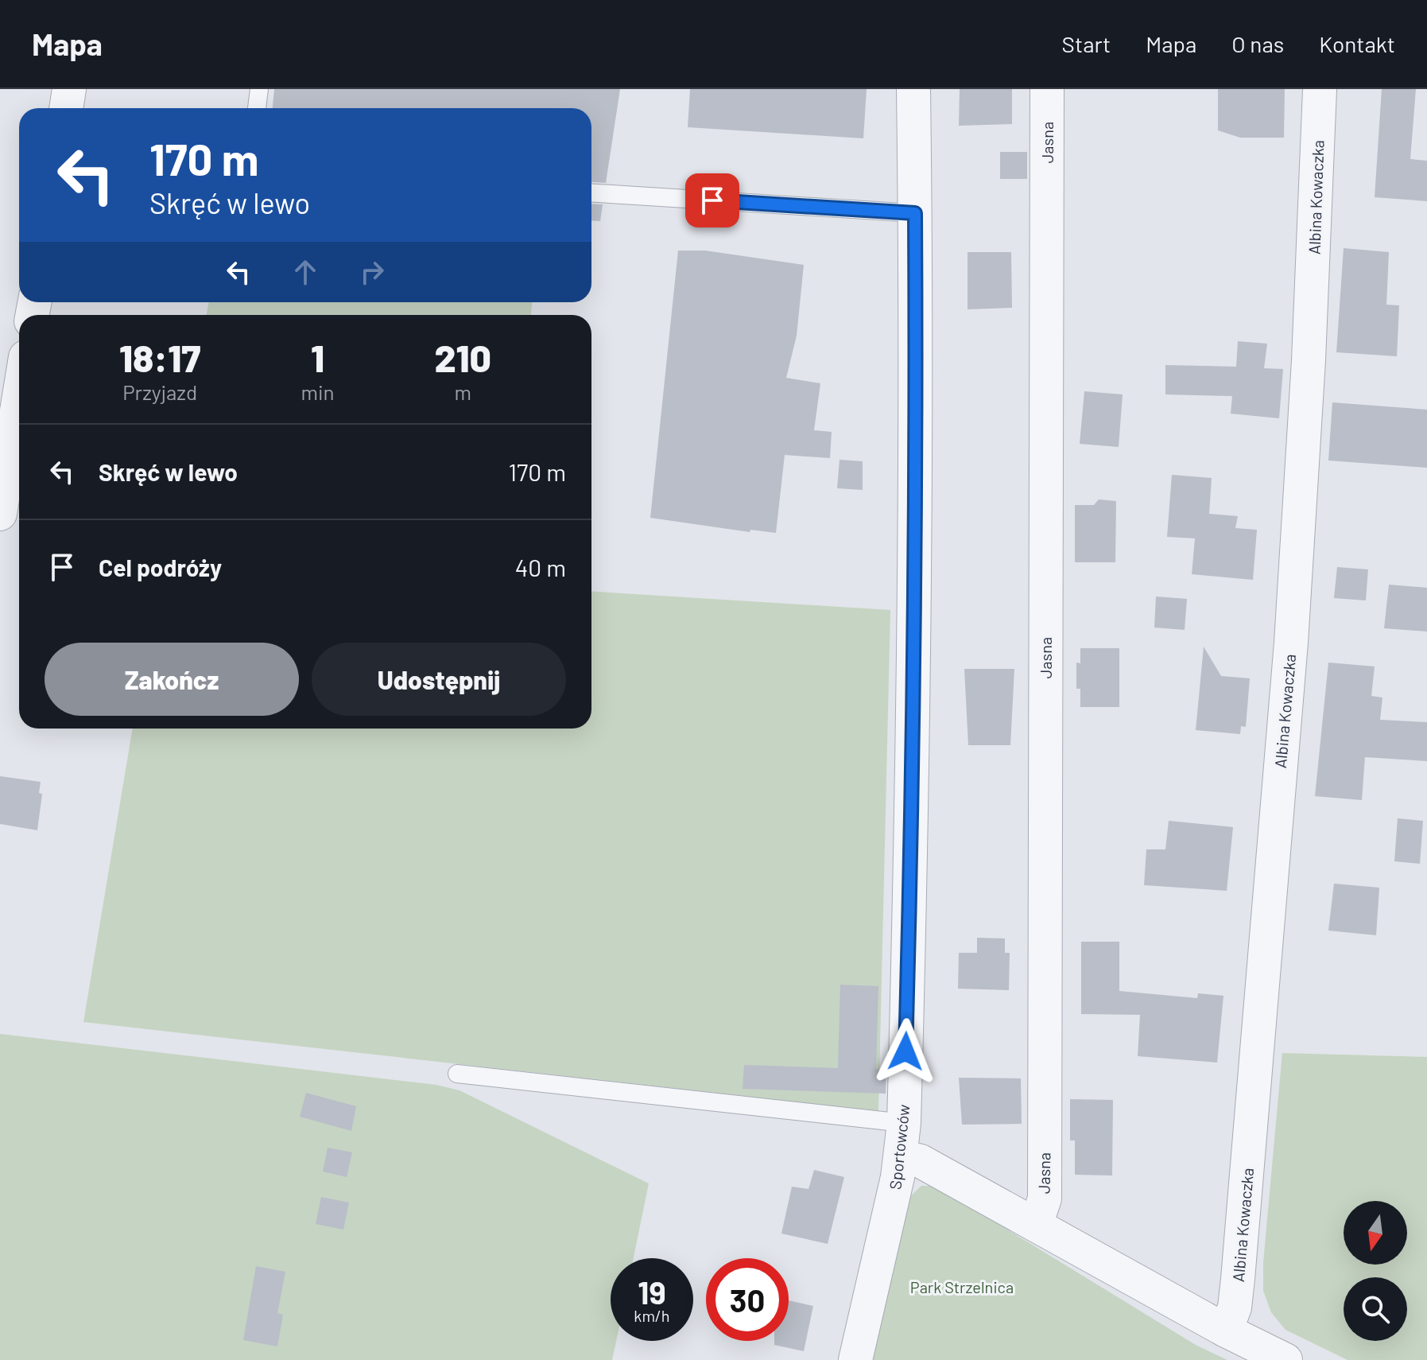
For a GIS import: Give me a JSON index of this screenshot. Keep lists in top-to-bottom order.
{
  "streets": {
    "street": ["Jasna", "Albina Kowaczka", "Sportowców"]
  },
  "parks": ["Park Strzelnica"],
  "north": "bottom",
  "page": {
    "header": "Mapa",
    "nav": [
      "Start",
      "Mapa",
      "O nas",
      "Kontakt"
    ],
    "turn": ["170 m", "Skręć w lewo"],
    "eta": [
      "18:17",
      "Przyjazd",
      "1",
      "min",
      "210",
      "m"
    ],
    "list": [
      {
        "name": "Skręć w lewo",
        "value": "170 m"
      },
      {
        "name": "Cel podróży",
        "value": "40 m"
      }
    ],
    "buttons": ["Zakończ", "Udostępnij"],
    "speed": "19 km/h",
    "limit": "30"
  }
}
